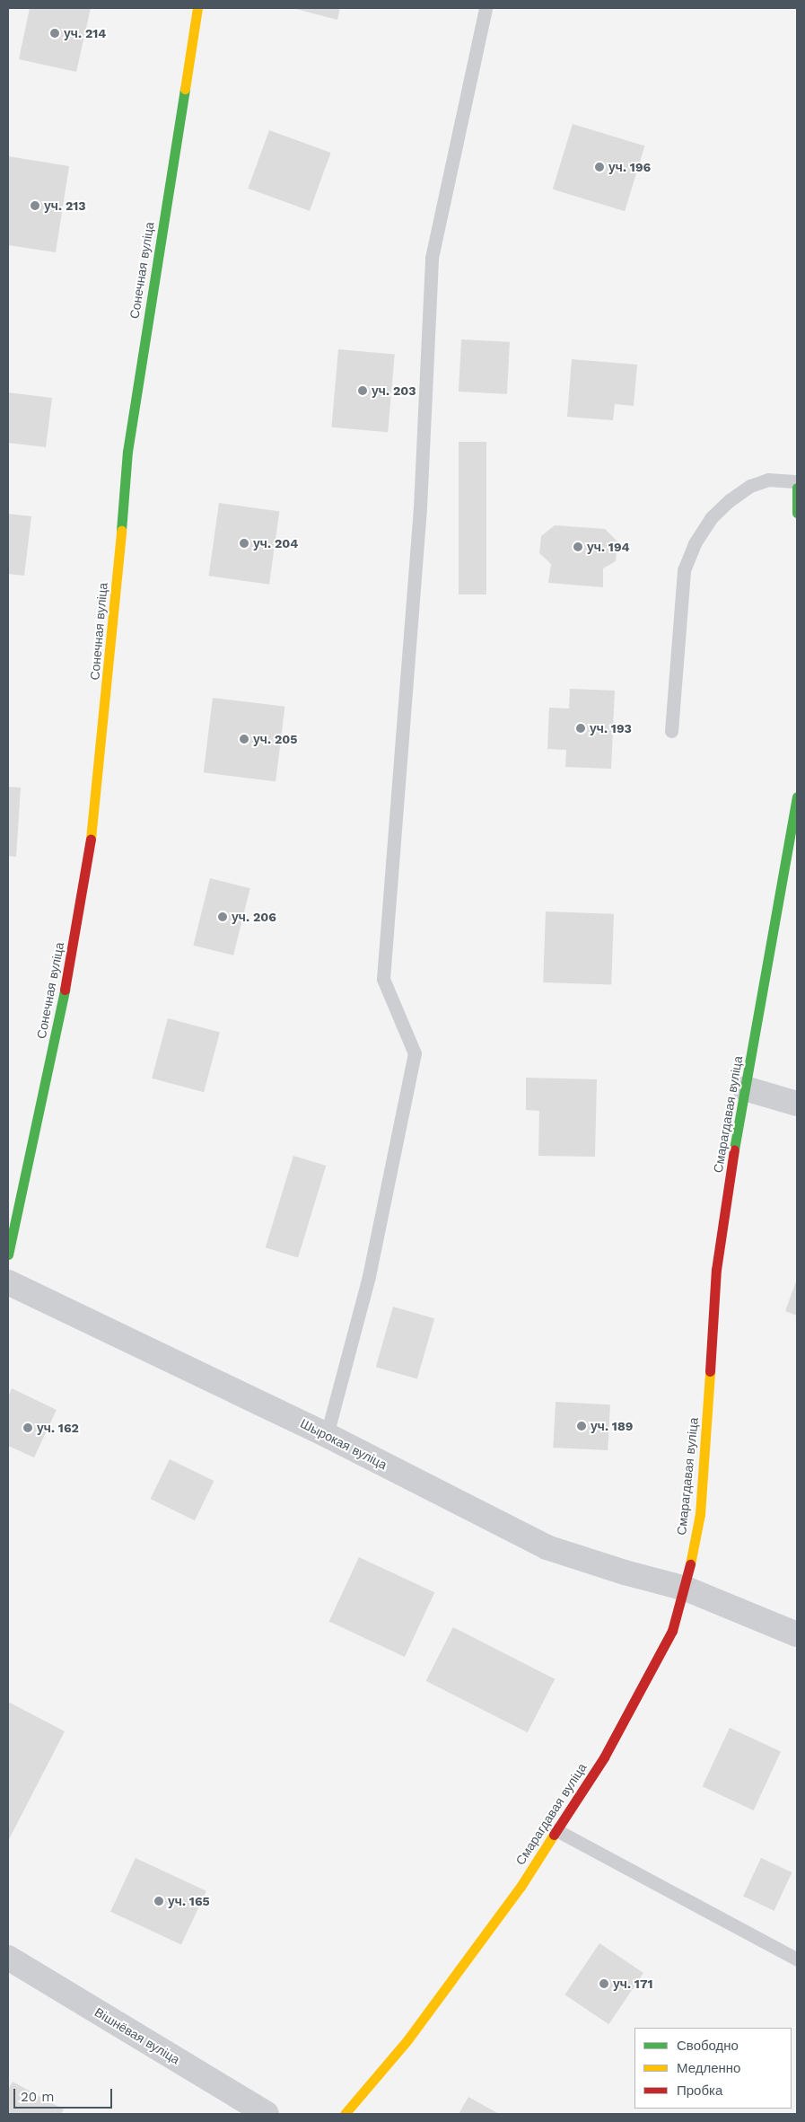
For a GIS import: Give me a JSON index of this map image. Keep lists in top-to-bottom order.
{
  "streets": {
    "street": [
      "Сонечная вуліца",
      "Смарагдавая вуліца",
      "Шырокая вуліца",
      "Вішнёвая вуліца"
    ]
  },
  "crossings": [
    ["Смарагдавая вуліца", "Шырокая вуліца"]
  ],
  "places": [
    "уч. 214",
    "уч. 196",
    "уч. 213",
    "уч. 203",
    "уч. 204",
    "уч. 194",
    "уч. 193",
    "уч. 205",
    "уч. 206",
    "уч. 189",
    "уч. 162",
    "уч. 165",
    "уч. 171"
  ],
  "legend": ["Свободно", "Медленно", "Пробка"],
  "scale_bar": "20 m"
}
